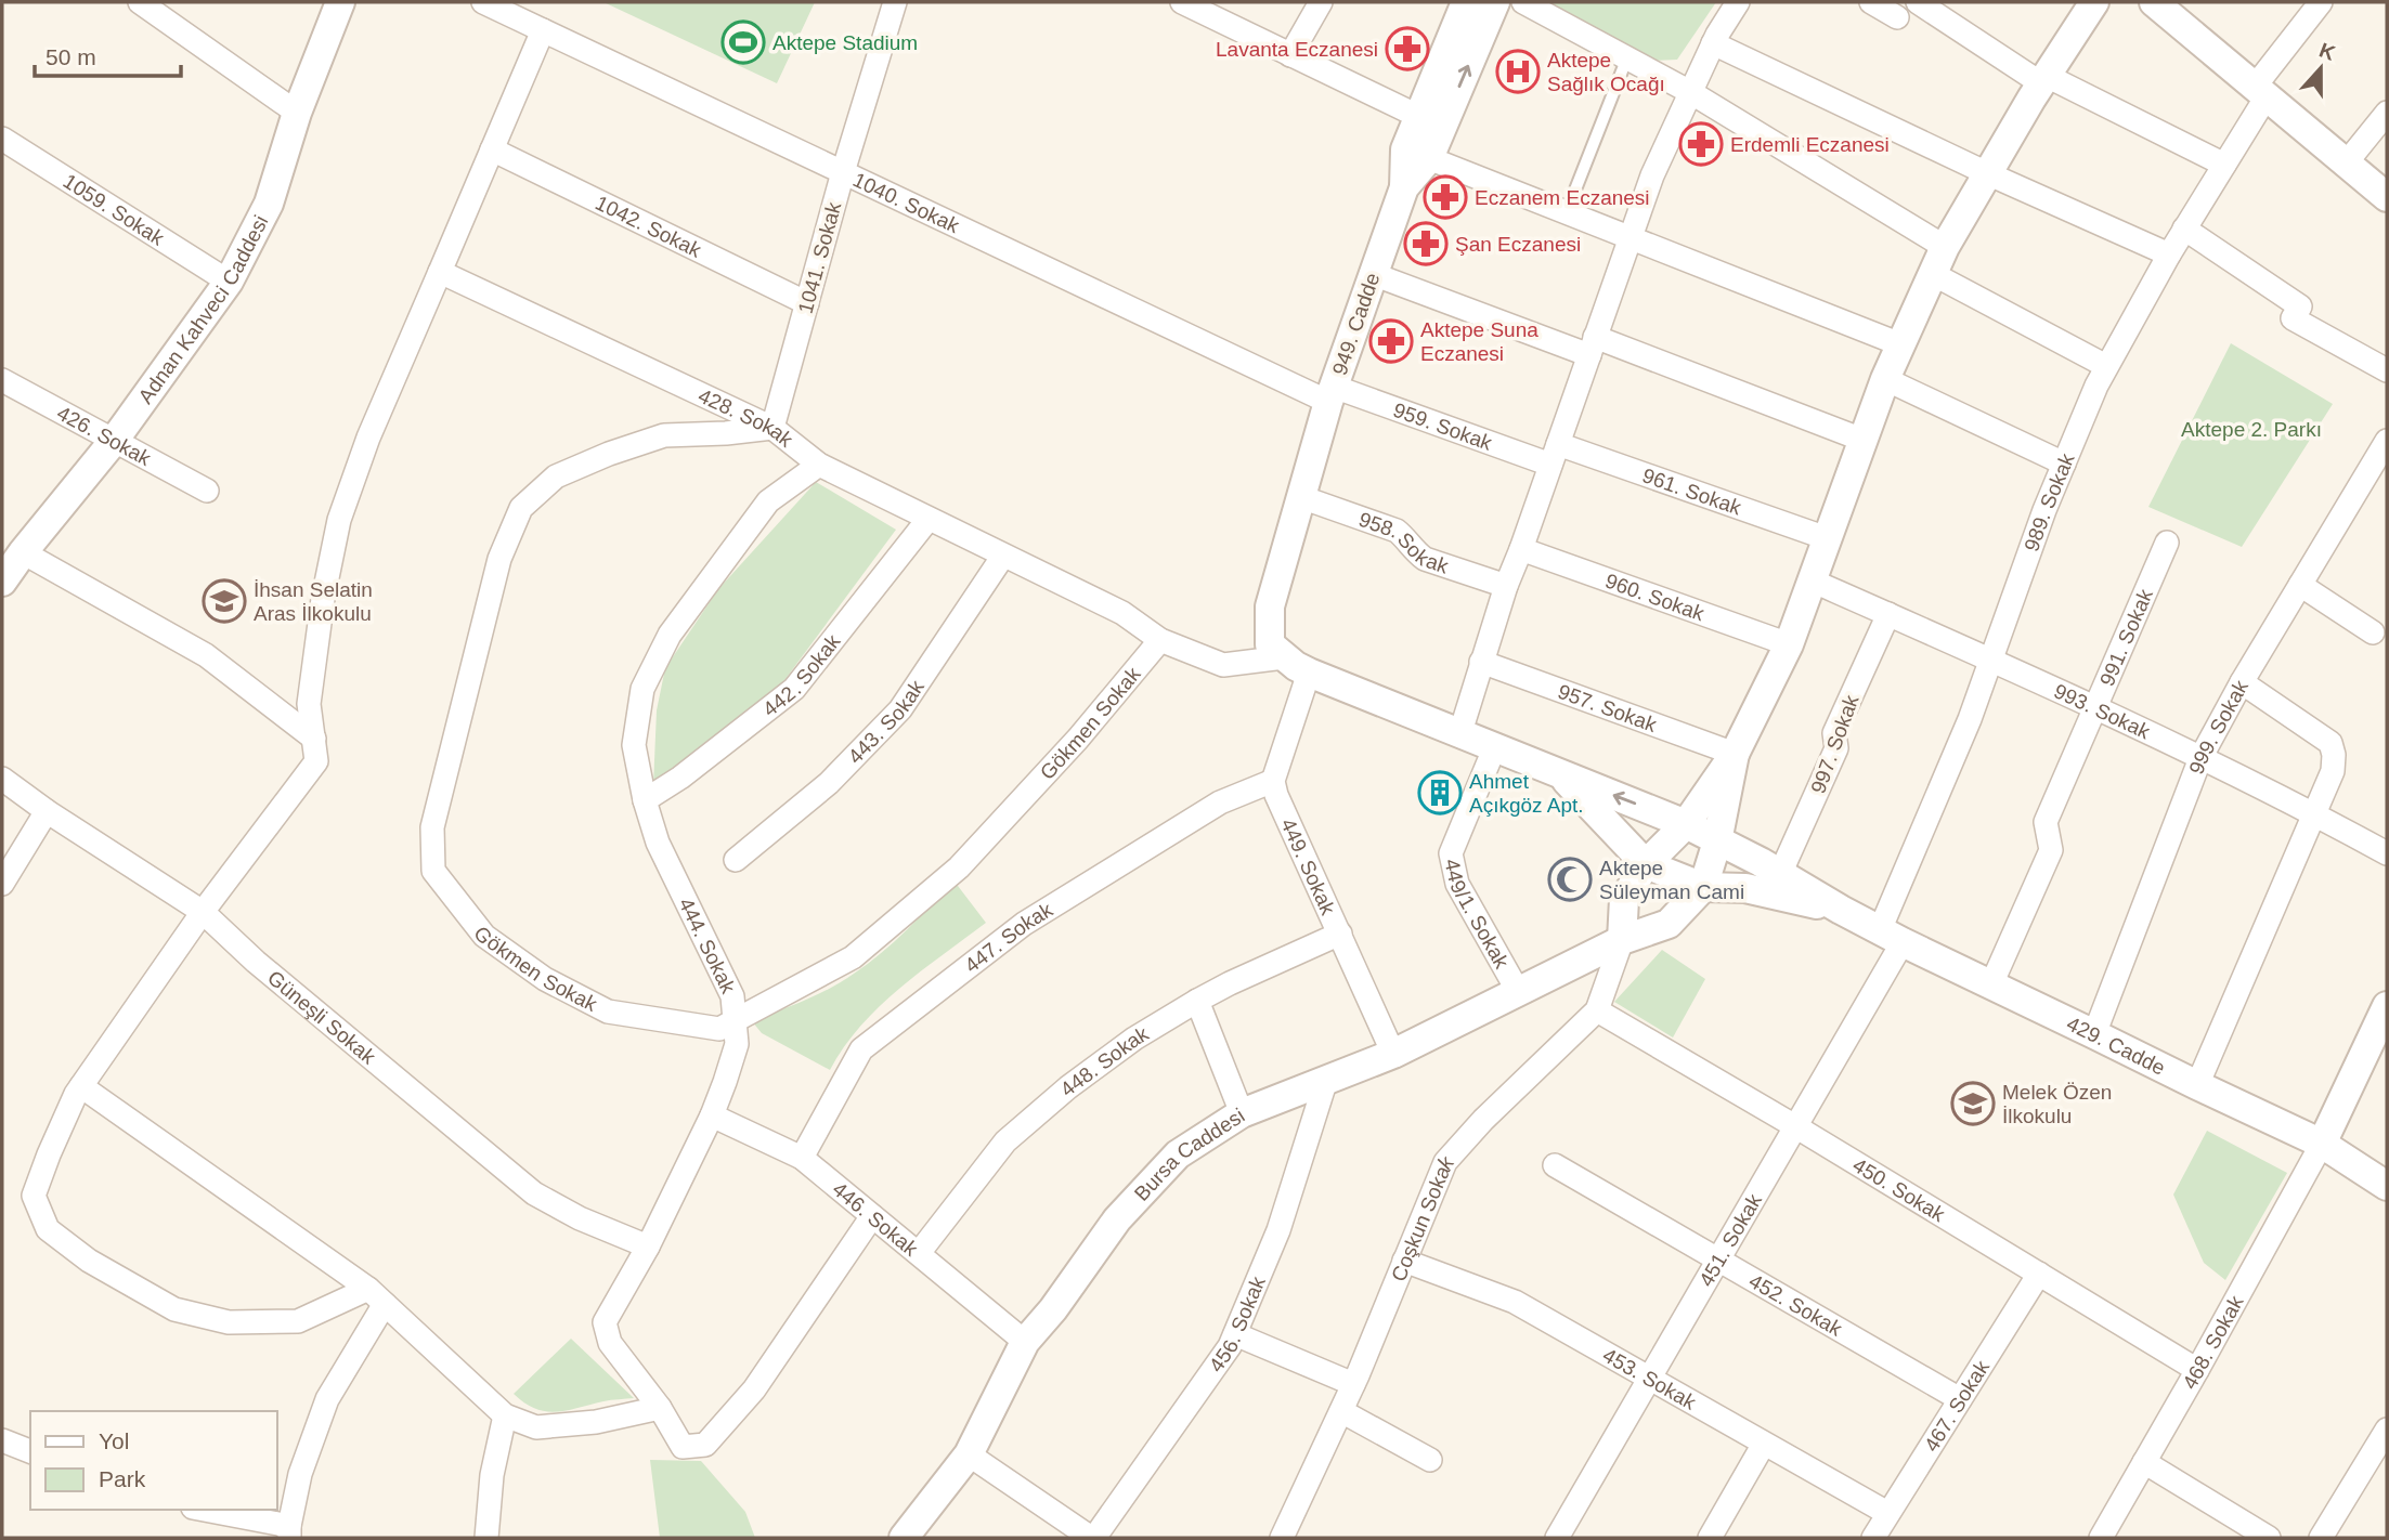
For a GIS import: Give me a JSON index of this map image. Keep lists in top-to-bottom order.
{
  "streets": {
    "street": [
      "1040. Sokak",
      "1059. Sokak",
      "1042. Sokak",
      "1041. Sokak",
      "Adnan Kahveci Caddesi",
      "949. Cadde",
      "428. Sokak",
      "959. Sokak",
      "426. Sokak",
      "961. Sokak",
      "989. Sokak",
      "958. Sokak",
      "960. Sokak",
      "991. Sokak",
      "442. Sokak",
      "957. Sokak",
      "993. Sokak",
      "443. Sokak",
      "Gökmen Sokak",
      "999. Sokak",
      "997. Sokak",
      "449. Sokak",
      "449/1. Sokak",
      "447. Sokak",
      "444. Sokak",
      "Güneşli Sokak",
      "429. Cadde",
      "448. Sokak",
      "Bursa Caddesi",
      "450. Sokak",
      "446. Sokak",
      "Coşkun Sokak",
      "451. Sokak",
      "452. Sokak",
      "456. Sokak",
      "468. Sokak",
      "453. Sokak",
      "467. Sokak"
    ]
  },
  "crossings": [
    ["1040. Sokak", "1041. Sokak"],
    ["1040. Sokak", "949. Cadde"],
    ["1040. Sokak", "959. Sokak"],
    ["1059. Sokak", "Adnan Kahveci Caddesi"],
    ["1042. Sokak", "1041. Sokak"],
    ["1041. Sokak", "428. Sokak"],
    ["1041. Sokak", "Gökmen Sokak"],
    ["Adnan Kahveci Caddesi", "426. Sokak"],
    ["949. Cadde", "428. Sokak"],
    ["949. Cadde", "959. Sokak"],
    ["949. Cadde", "958. Sokak"],
    ["428. Sokak", "442. Sokak"],
    ["428. Sokak", "443. Sokak"],
    ["428. Sokak", "Gökmen Sokak"],
    ["428. Sokak", "444. Sokak"],
    ["959. Sokak", "961. Sokak"],
    ["989. Sokak", "993. Sokak"],
    ["989. Sokak", "429. Cadde"],
    ["989. Sokak", "451. Sokak"],
    ["991. Sokak", "993. Sokak"],
    ["991. Sokak", "429. Cadde"],
    ["442. Sokak", "444. Sokak"],
    ["993. Sokak", "999. Sokak"],
    ["993. Sokak", "997. Sokak"],
    ["Gökmen Sokak", "444. Sokak"],
    ["999. Sokak", "429. Cadde"],
    ["449. Sokak", "447. Sokak"],
    ["449. Sokak", "448. Sokak"],
    ["449. Sokak", "Bursa Caddesi"],
    ["449/1. Sokak", "Bursa Caddesi"],
    ["447. Sokak", "446. Sokak"],
    ["444. Sokak", "Güneşli Sokak"],
    ["444. Sokak", "446. Sokak"],
    ["429. Cadde", "451. Sokak"],
    ["429. Cadde", "468. Sokak"],
    ["448. Sokak", "446. Sokak"],
    ["Bursa Caddesi", "446. Sokak"],
    ["Bursa Caddesi", "Coşkun Sokak"],
    ["Bursa Caddesi", "456. Sokak"],
    ["450. Sokak", "Coşkun Sokak"],
    ["450. Sokak", "451. Sokak"],
    ["450. Sokak", "468. Sokak"],
    ["450. Sokak", "467. Sokak"],
    ["Coşkun Sokak", "453. Sokak"],
    ["451. Sokak", "452. Sokak"],
    ["451. Sokak", "453. Sokak"],
    ["452. Sokak", "467. Sokak"],
    ["453. Sokak", "467. Sokak"]
  ],
  "parks": ["Aktepe 2. Parkı"],
  "places": {
    "sports": ["Aktepe Stadium"],
    "pharmacy": [
      "Lavanta Eczanesi",
      "Erdemli Eczanesi",
      "Eczanem Eczanesi",
      "Şan Eczanesi",
      "Aktepe Suna Eczanesi"
    ],
    "hospital": ["Aktepe Sağlık Ocağı"],
    "school or university": ["İhsan Selatin Aras İlkokulu", "Melek Özen İlkokulu"],
    "building": ["Ahmet Açıkgöz Apt."],
    "mosque": ["Aktepe Süleyman Cami"]
  },
  "legend": ["Yol", "Park"],
  "scale_bar": "50 m",
  "north": "top"
}
